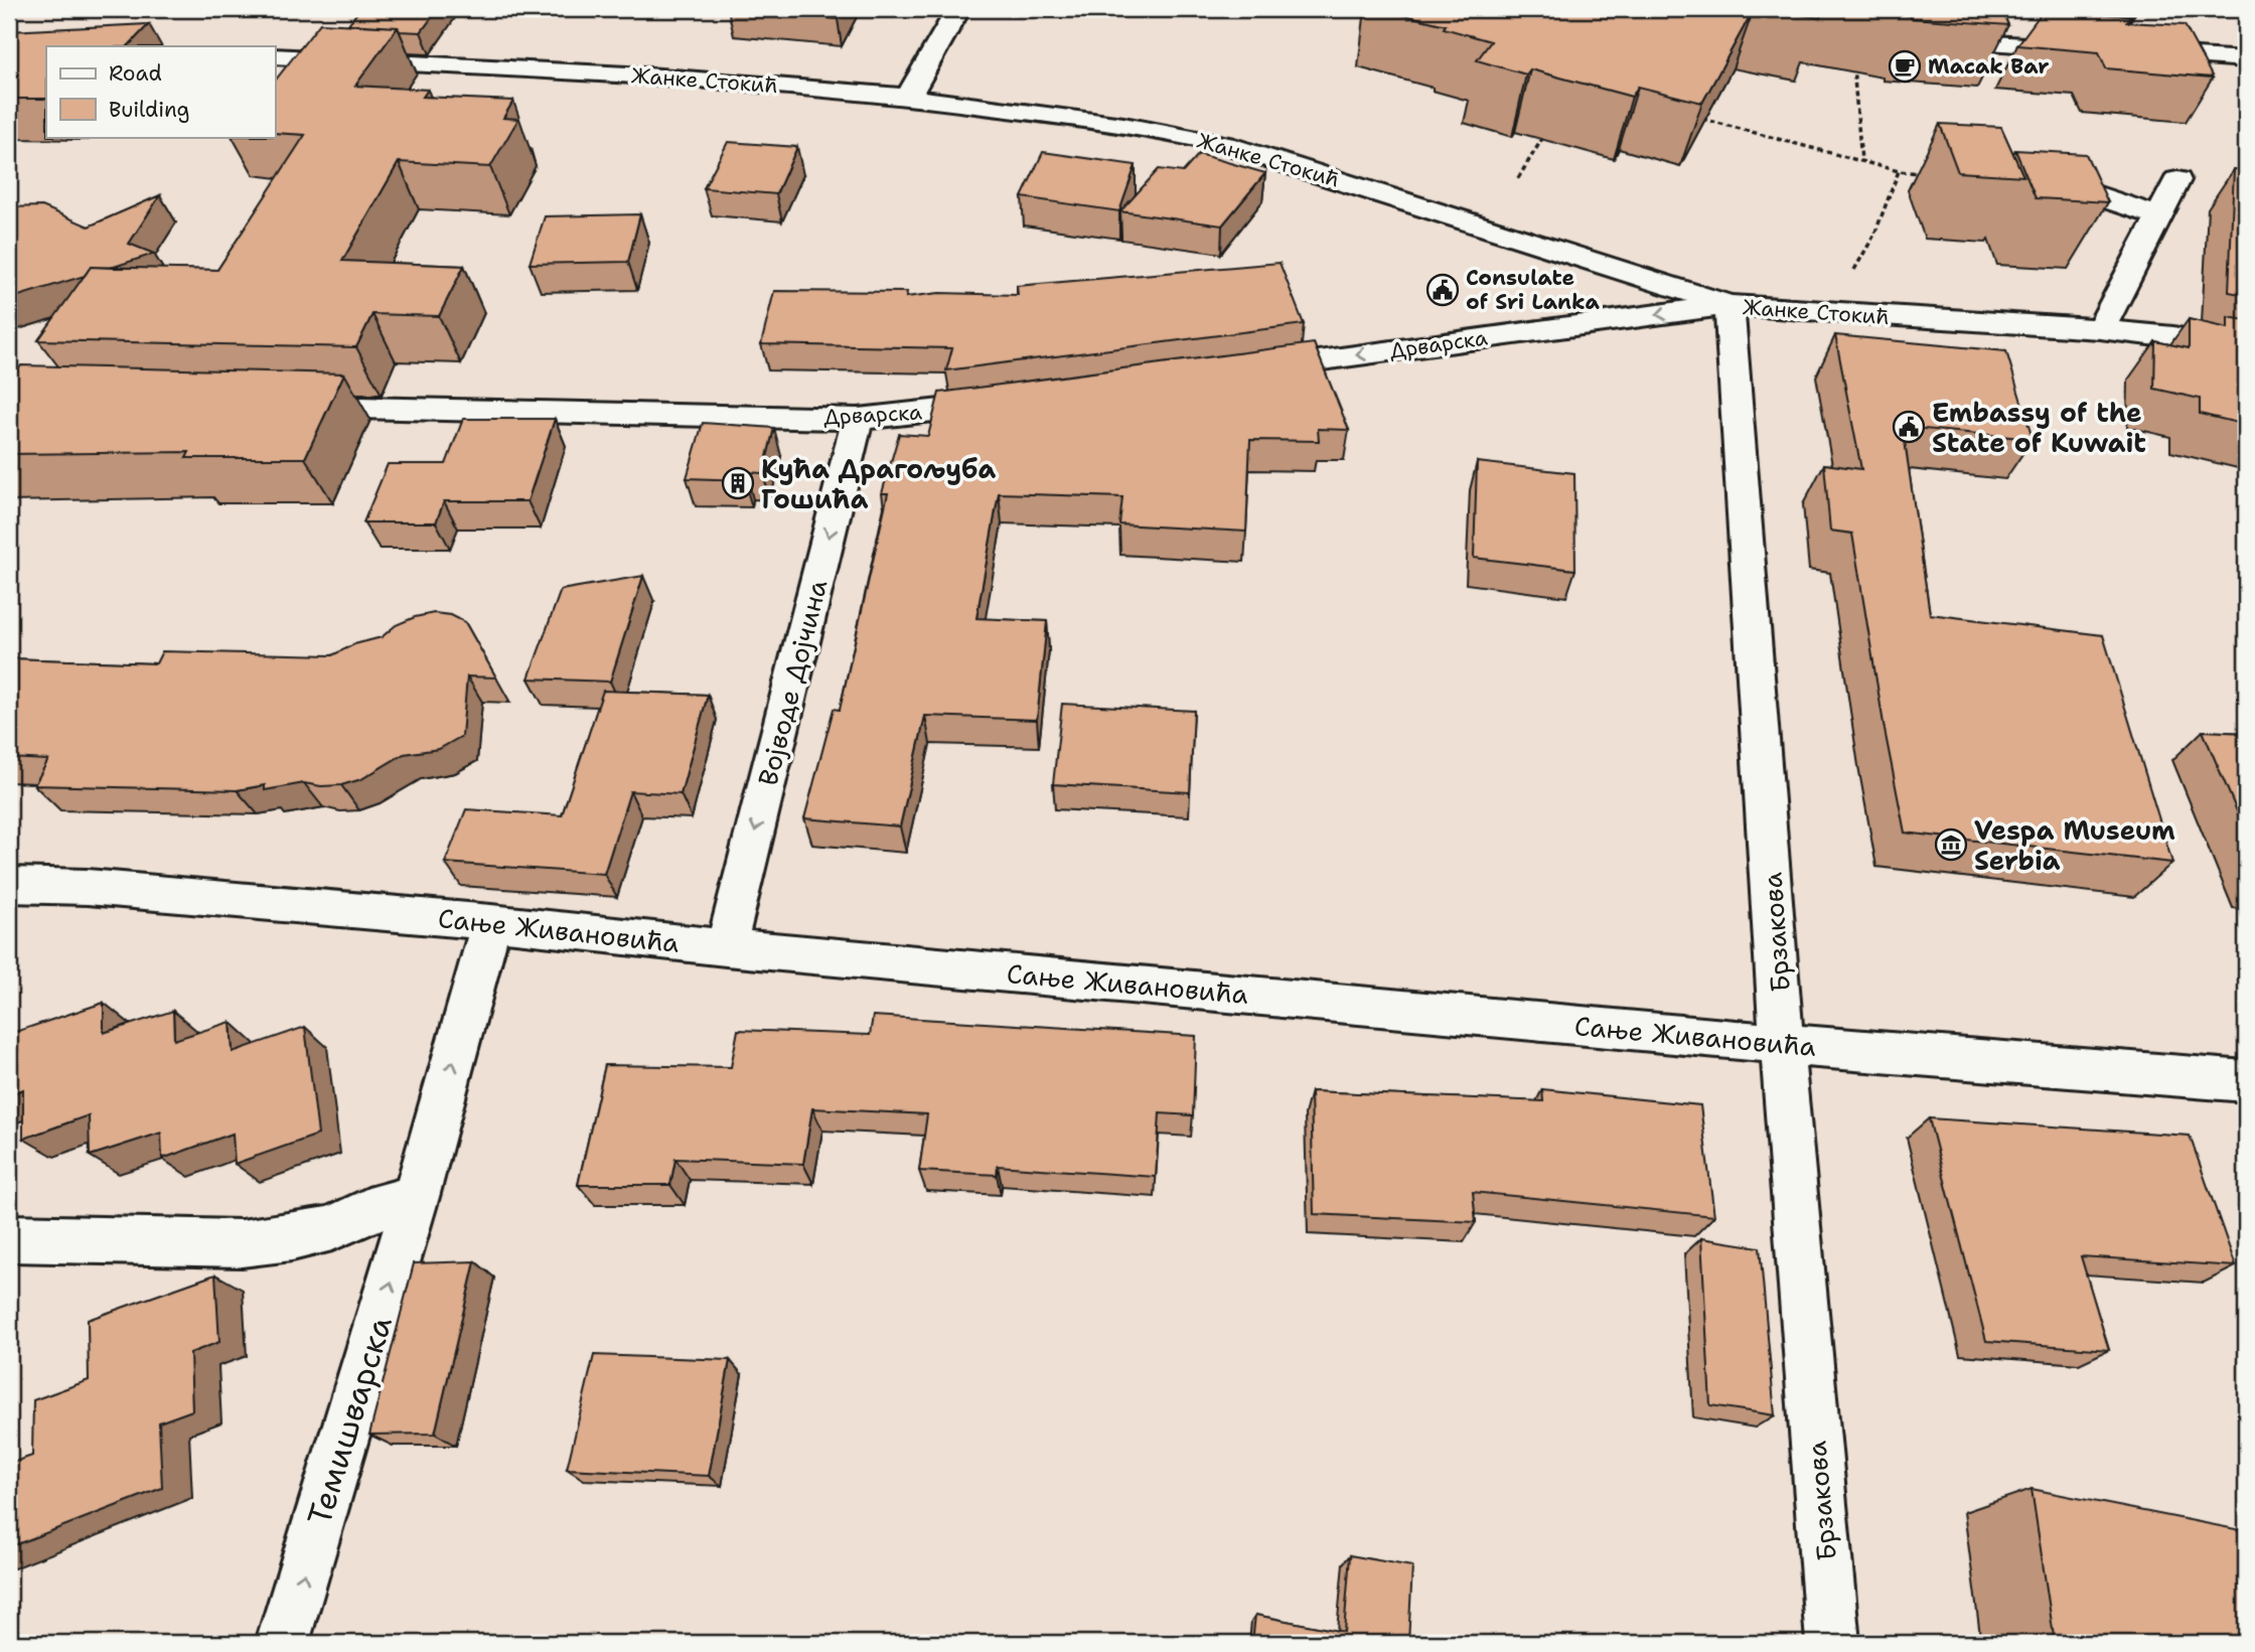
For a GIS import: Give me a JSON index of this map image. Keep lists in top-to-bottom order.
{
  "streets": {
    "street": [
      "Жанке Стокић",
      "Дрварска",
      "Војводе Дојчина",
      "Сање Живановића",
      "Брзакова",
      "Темишварска"
    ]
  },
  "crossings": [
    ["Жанке Стокић", "Дрварска"],
    ["Жанке Стокић", "Брзакова"],
    ["Дрварска", "Војводе Дојчина"],
    ["Дрварска", "Брзакова"],
    ["Војводе Дојчина", "Сање Живановића"],
    ["Сање Живановића", "Брзакова"],
    ["Сање Живановића", "Темишварска"]
  ],
  "one_way": ["Дрварска", "Војводе Дојчина", "Темишварска"],
  "places": {
    "cafe": ["Macak Bar"],
    "public building": ["Consulate of Sri Lanka", "Embassy of the State of Kuwait"],
    "building": ["Кућа Драгољуба Гошића"],
    "museum": ["Vespa Museum Serbia"]
  },
  "legend": ["Road", "Building"]
}
